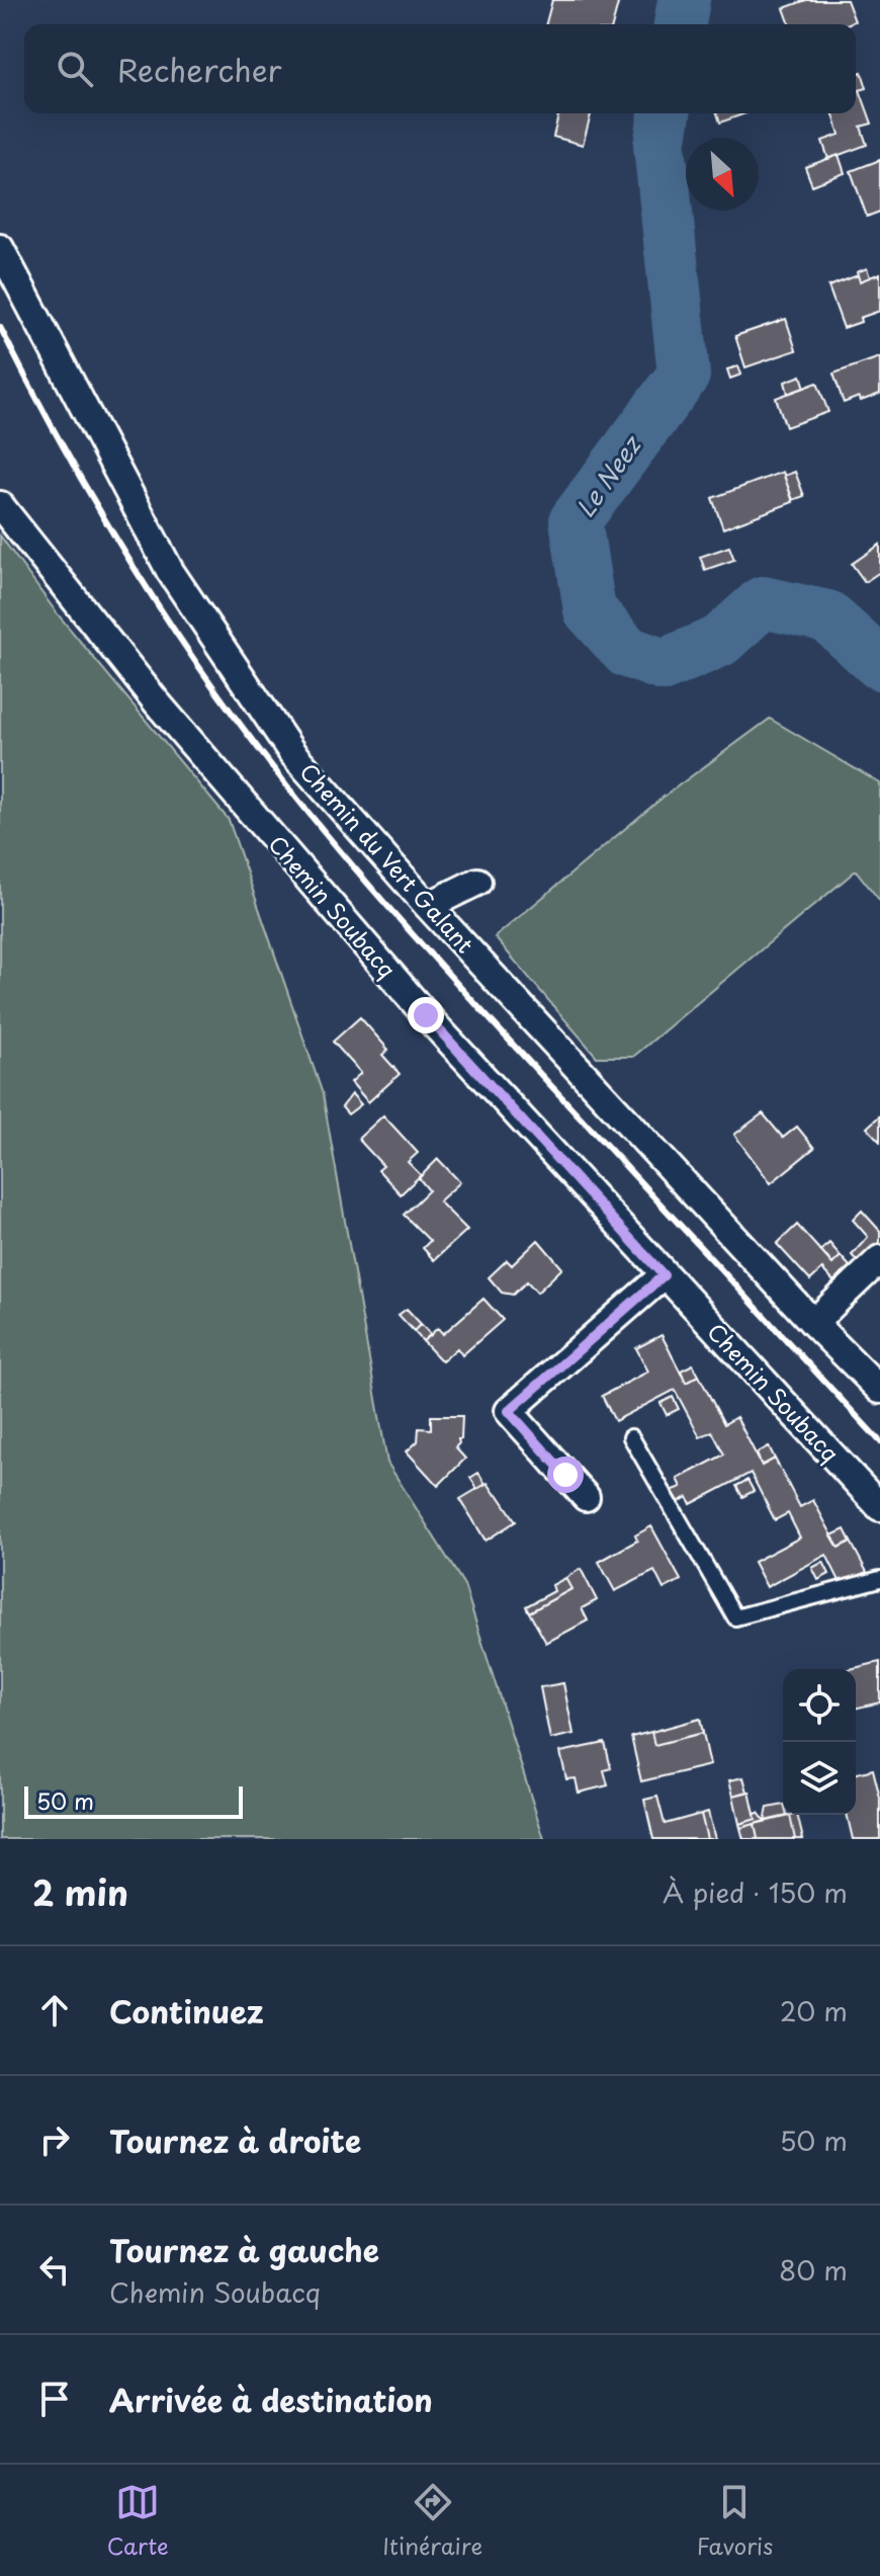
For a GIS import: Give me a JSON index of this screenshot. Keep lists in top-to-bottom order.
{
  "streets": {
    "street": ["Chemin du Vert Galant", "Chemin Soubacq"]
  },
  "water": ["Le Neez"],
  "scale_bar": "50 m",
  "north": "bottom right",
  "page": {
    "search": "Rechercher",
    "scale": "50 m",
    "heading": ["2 min", "À pied · 150 m"],
    "list": [
      ["Continuez", "20 m"],
      ["Tournez à droite", "50 m"],
      ["Tournez à gauche", "Chemin Soubacq", "80 m"],
      "Arrivée à destination"
    ],
    "nav": ["Carte", "Itinéraire", "Favoris"]
  }
}
